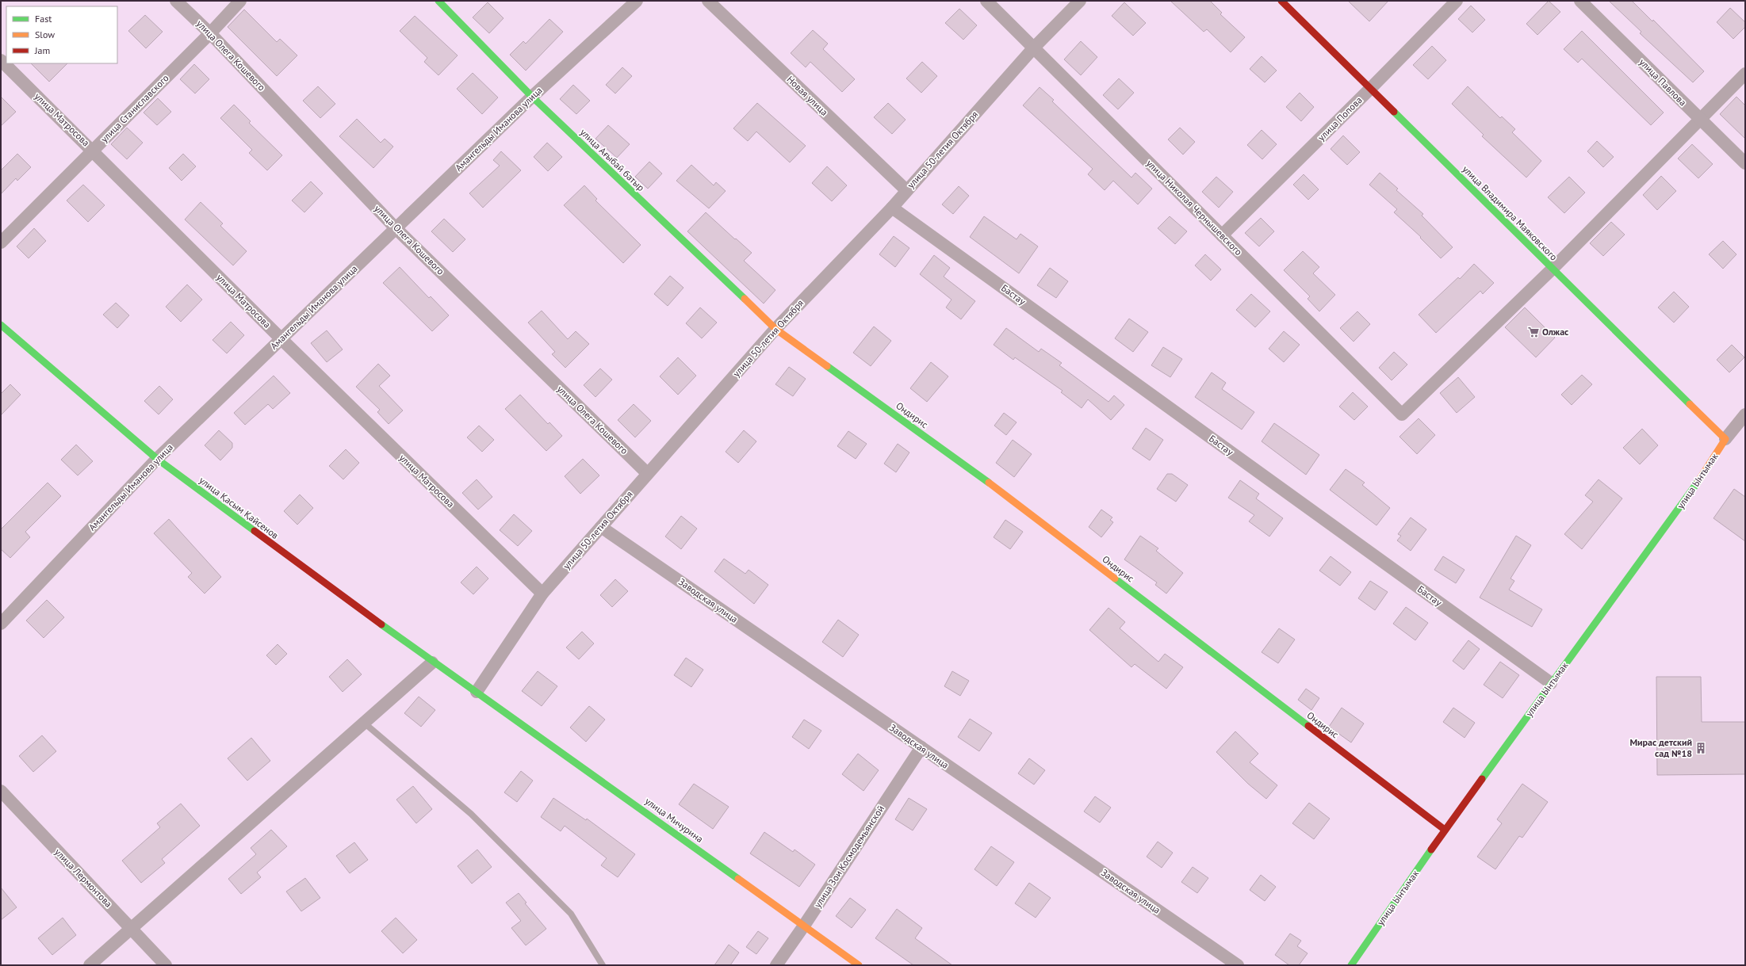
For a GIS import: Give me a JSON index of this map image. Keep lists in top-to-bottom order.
{
  "streets": {
    "street": [
      "улица Олега Кошевого",
      "улица Павлова",
      "Новая улица",
      "улица Станиславского",
      "улица Попова",
      "улица Матросова",
      "Амангельды Иманова улица",
      "улица 50-летия Октября",
      "улица Ағыбай батыр",
      "улица Николая Чернышевского",
      "улица Владимира Маяковского",
      "Бастау",
      "Ондирис",
      "улица Ынтымак",
      "улица Қасым Қайсенов",
      "Заводская улица",
      "улица Мичурина",
      "улица Зои Космодемьянской",
      "улица Лермонтова"
    ]
  },
  "crossings": [
    ["улица Олега Кошевого", "улица Станиславского"],
    ["улица Олега Кошевого", "Амангельды Иманова улица"],
    ["улица Олега Кошевого", "улица 50-летия Октября"],
    ["Новая улица", "улица 50-летия Октября"],
    ["улица Станиславского", "улица Матросова"],
    ["улица Попова", "улица Николая Чернышевского"],
    ["улица Попова", "улица Владимира Маяковского"],
    ["улица Матросова", "Амангельды Иманова улица"],
    ["улица Матросова", "улица 50-летия Октября"],
    ["Амангельды Иманова улица", "улица Ағыбай батыр"],
    ["Амангельды Иманова улица", "улица Қасым Қайсенов"],
    ["улица 50-летия Октября", "улица Ағыбай батыр"],
    ["улица 50-летия Октября", "улица Николая Чернышевского"],
    ["улица 50-летия Октября", "Бастау"],
    ["улица 50-летия Октября", "Ондирис"],
    ["улица 50-летия Октября", "улица Қасым Қайсенов"],
    ["улица 50-летия Октября", "Заводская улица"],
    ["улица 50-летия Октября", "улица Мичурина"],
    ["улица Ағыбай батыр", "Ондирис"],
    ["улица Николая Чернышевского", "улица Владимира Маяковского"],
    ["улица Владимира Маяковского", "улица Ынтымак"],
    ["Бастау", "улица Ынтымак"],
    ["Ондирис", "улица Ынтымак"],
    ["улица Қасым Қайсенов", "улица Мичурина"],
    ["Заводская улица", "улица Зои Космодемьянской"],
    ["улица Мичурина", "улица Зои Космодемьянской"]
  ],
  "places": {
    "supermarket": ["Олжас"],
    "building": ["Мирас детский сад №18"]
  },
  "legend": ["Fast", "Slow", "Jam"]
}
